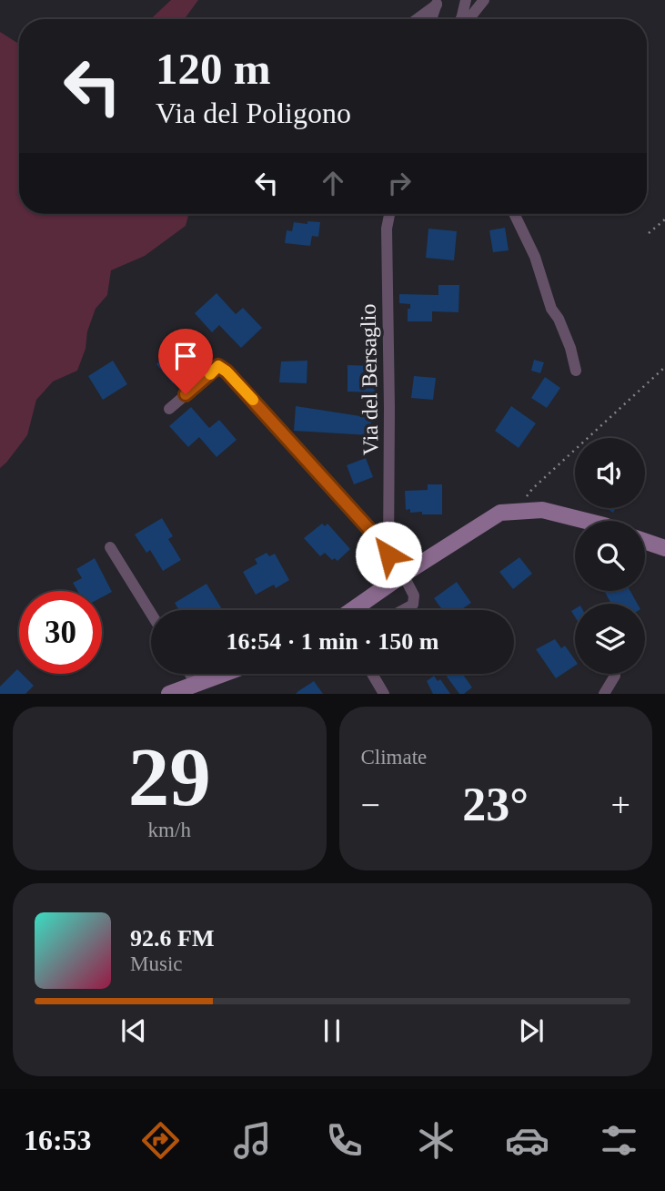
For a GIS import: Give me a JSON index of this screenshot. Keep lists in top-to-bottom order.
{
  "streets": {
    "street": ["Via del Bersaglio"]
  },
  "page": {
    "turn": ["120 m", "Via del Poligono"],
    "limit": "30",
    "trip": "16:54 · 1 min · 150 m",
    "tile": [
      ["29", "km/h"],
      "Climate"
    ],
    "heat": ["−", "23°", "+"],
    "song": ["92.6 FM", "Music"],
    "tabs": "16:53"
  }
}
